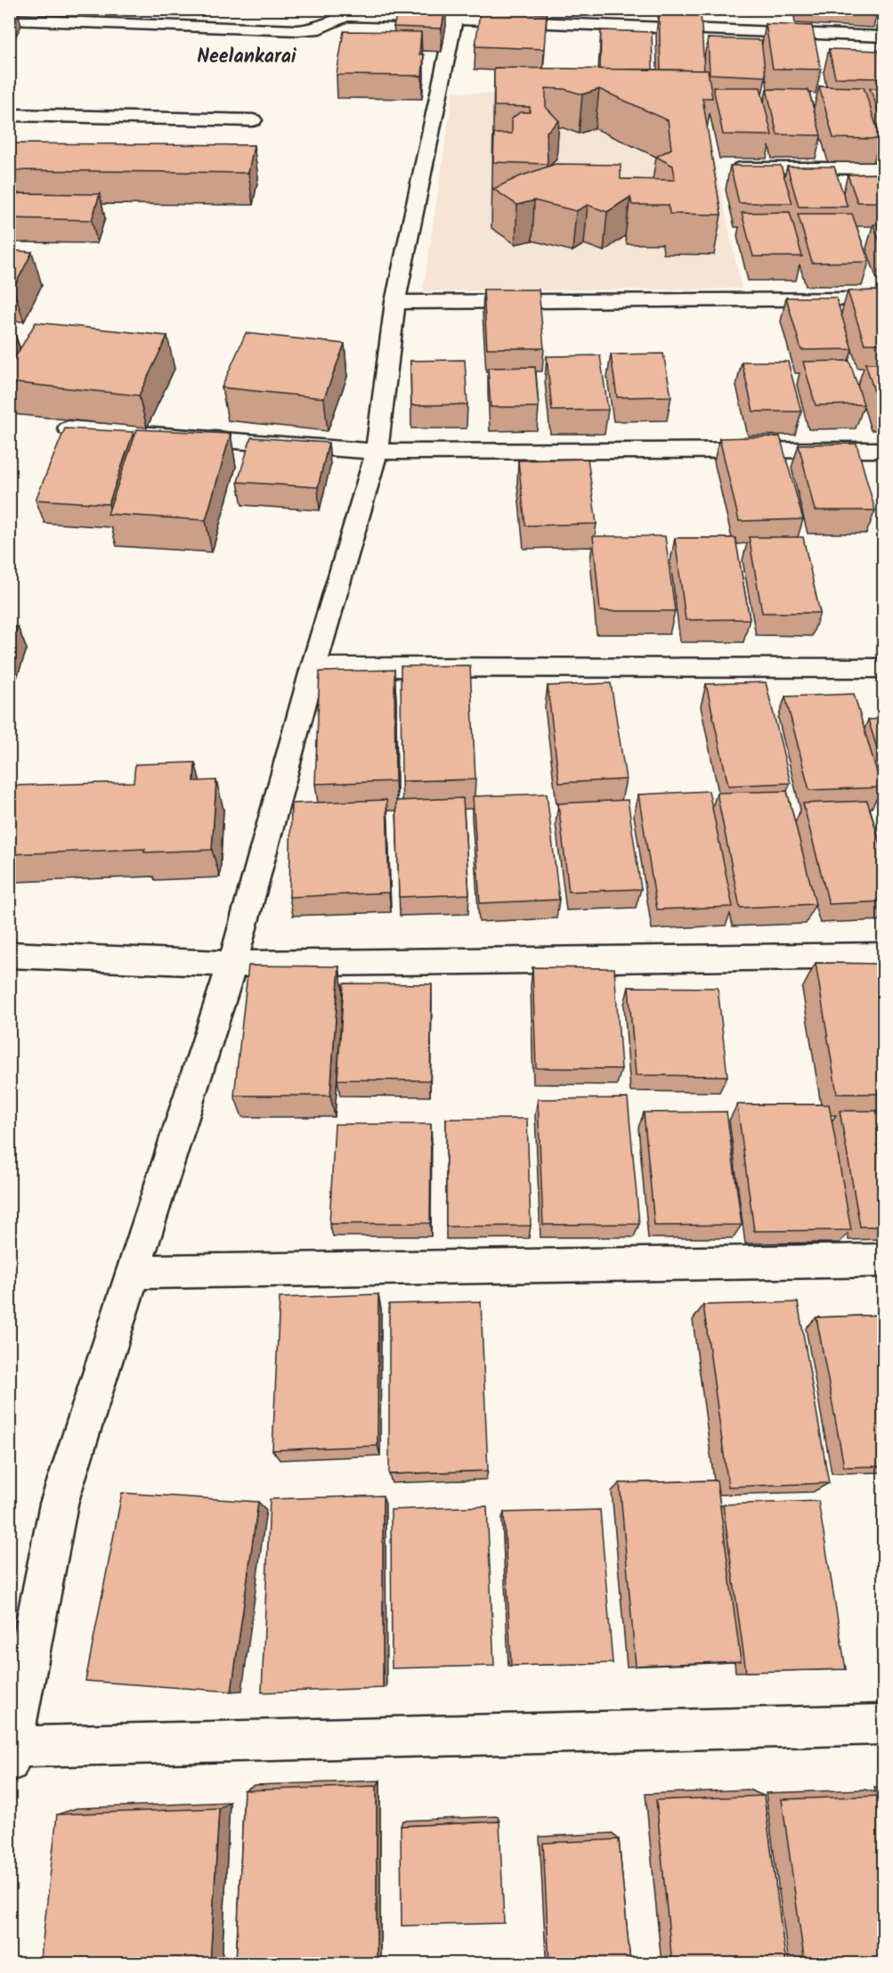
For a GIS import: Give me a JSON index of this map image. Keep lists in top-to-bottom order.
{
  "districts": ["Neelankarai"]
}
